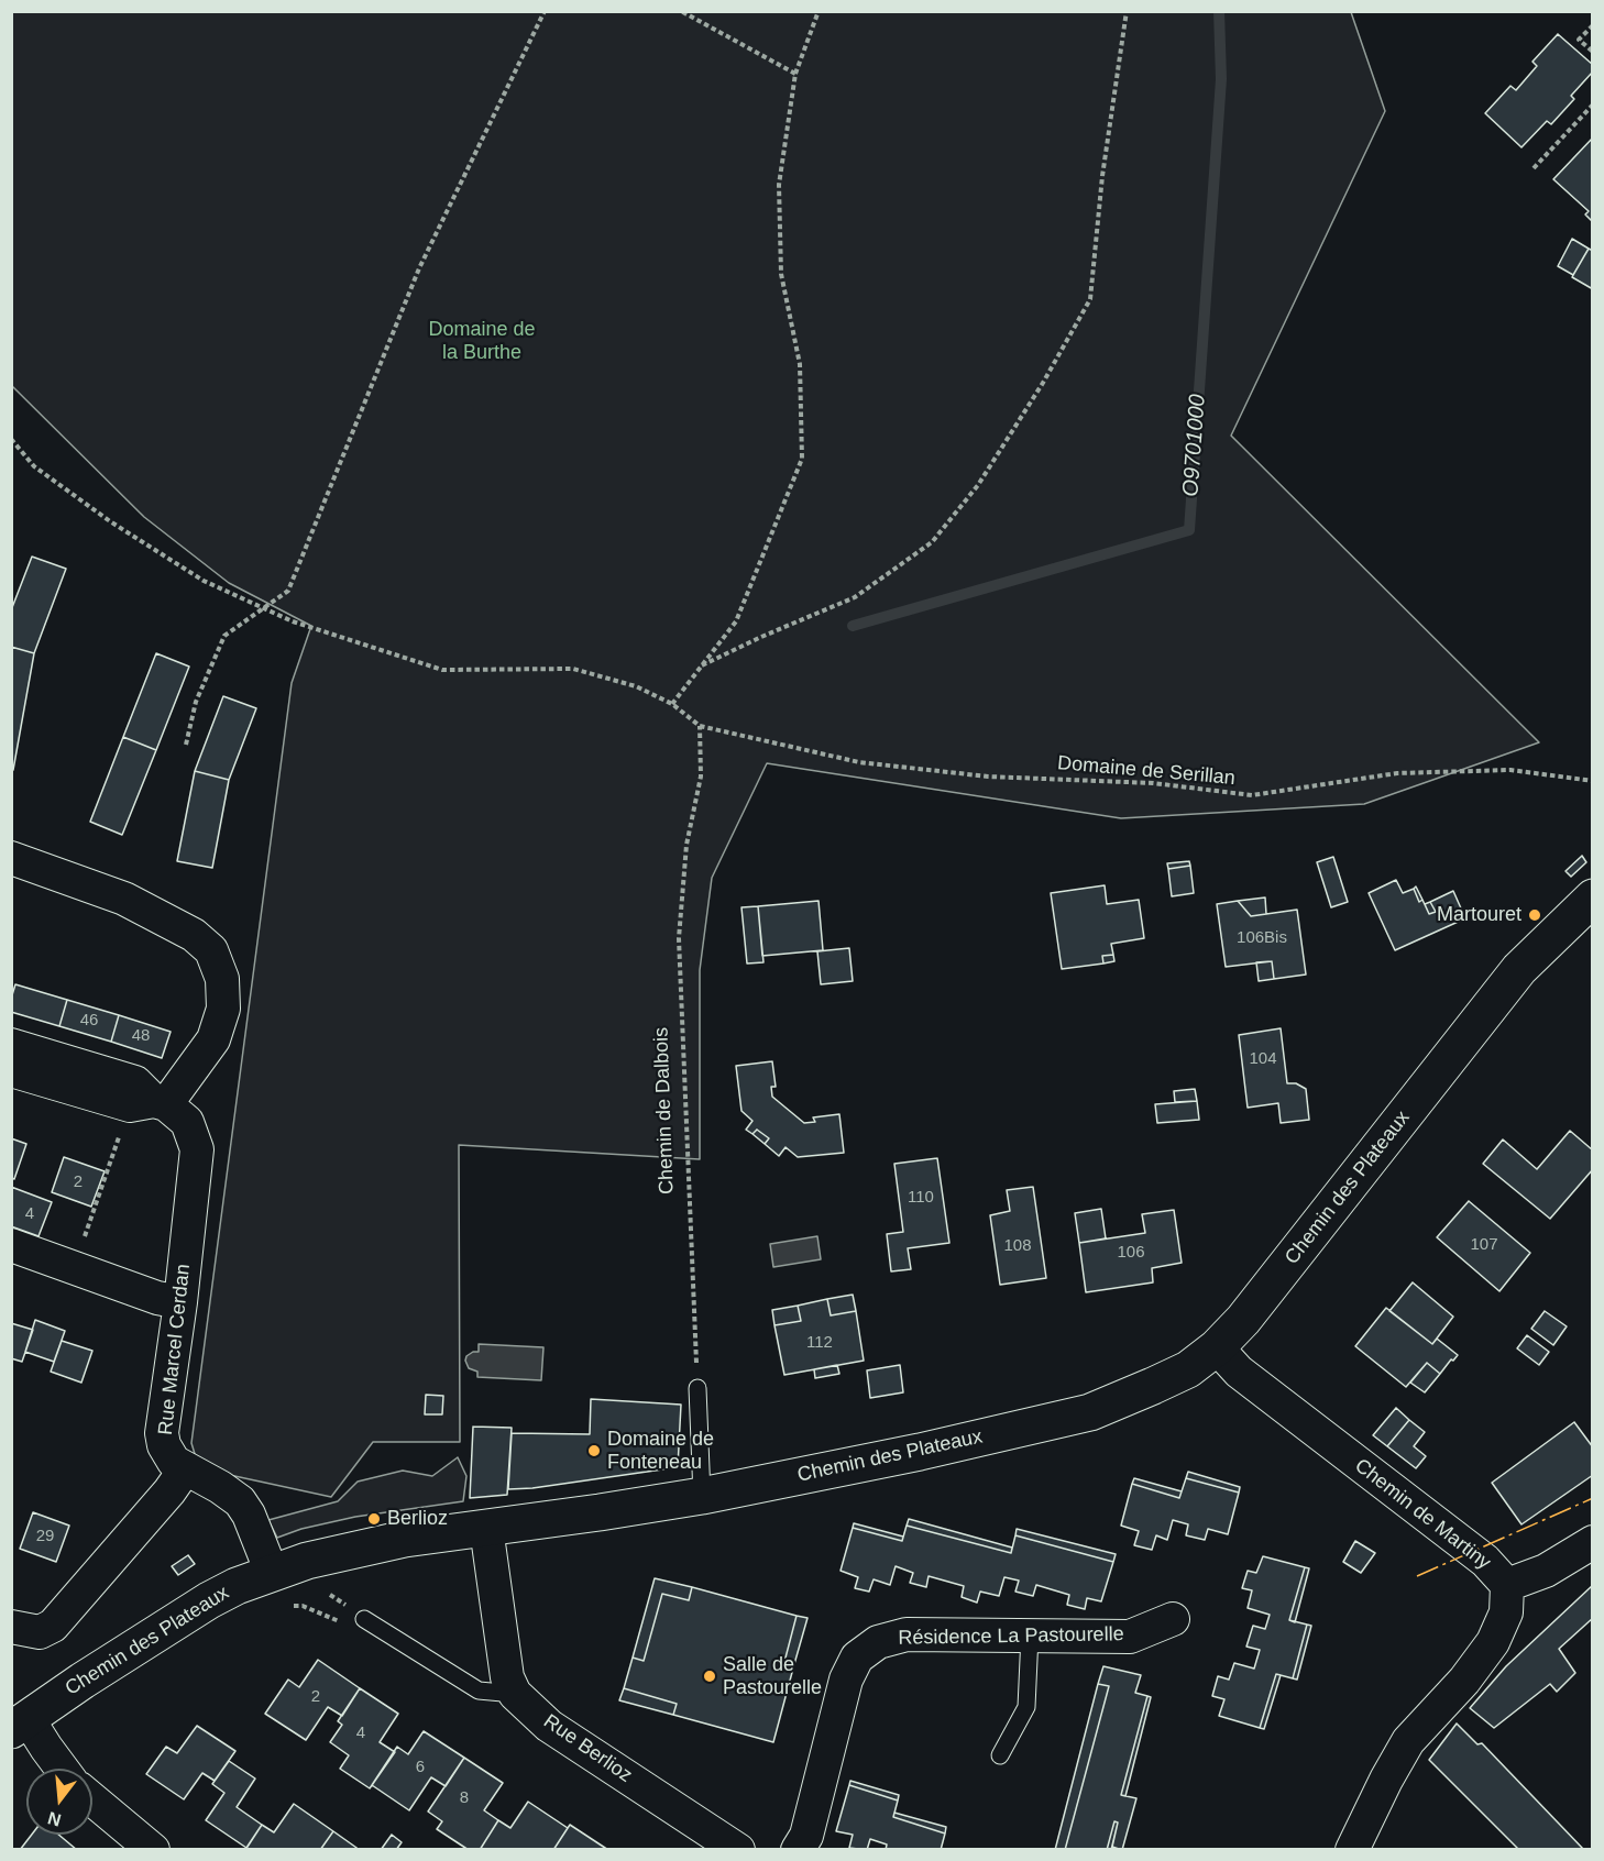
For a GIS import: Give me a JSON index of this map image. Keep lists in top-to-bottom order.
{
  "streets": {
    "street": [
      "Chemin des Plateaux",
      "Rue Marcel Cerdan",
      "Chemin de Martiny",
      "Résidence La Pastourelle",
      "Rue Berlioz"
    ],
    "path": ["Domaine de Serillan", "Chemin de Dalbois"]
  },
  "crossings": [
    ["Domaine de Serillan", "Chemin de Dalbois"],
    ["Chemin des Plateaux", "Rue Marcel Cerdan"],
    ["Chemin des Plateaux", "Chemin de Martiny"],
    ["Chemin des Plateaux", "Rue Berlioz"]
  ],
  "water": ["O9701000"],
  "parks": ["Domaine de la Burthe"],
  "places": [
    "Martouret",
    "Domaine de Fonteneau",
    "Berlioz",
    "Salle de Pastourelle"
  ],
  "house_numbers": [
    "106Bis",
    "46",
    "48",
    "104",
    "2",
    "110",
    "4",
    "107",
    "108",
    "106",
    "112",
    "29",
    "2",
    "4",
    "6",
    "8"
  ],
  "north": "bottom"
}
